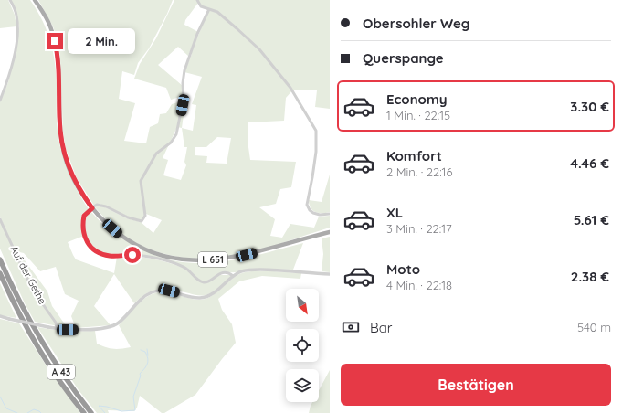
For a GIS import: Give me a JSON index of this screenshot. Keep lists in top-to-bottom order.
{
  "streets": {
    "highway": ["A 43"],
    "main road": ["L 651"],
    "street": ["Auf der Gethe"]
  },
  "north": "bottom right",
  "page": {
    "banner": ["Obersohler Weg", "Querspange"],
    "bubble": "2 Min.",
    "list": [
      {
        "name": "Economy",
        "note": "1 Min. · 22:15",
        "value": "3.30 €"
      },
      {
        "name": "Komfort",
        "note": "2 Min. · 22:16",
        "value": "4.46 €"
      },
      {
        "name": "XL",
        "note": "3 Min. · 22:17",
        "value": "5.61 €"
      },
      {
        "name": "Moto",
        "note": "4 Min. · 22:18",
        "value": "2.38 €"
      }
    ],
    "pay": ["Bar", "540 m"],
    "buttons": "Bestätigen"
  }
}
